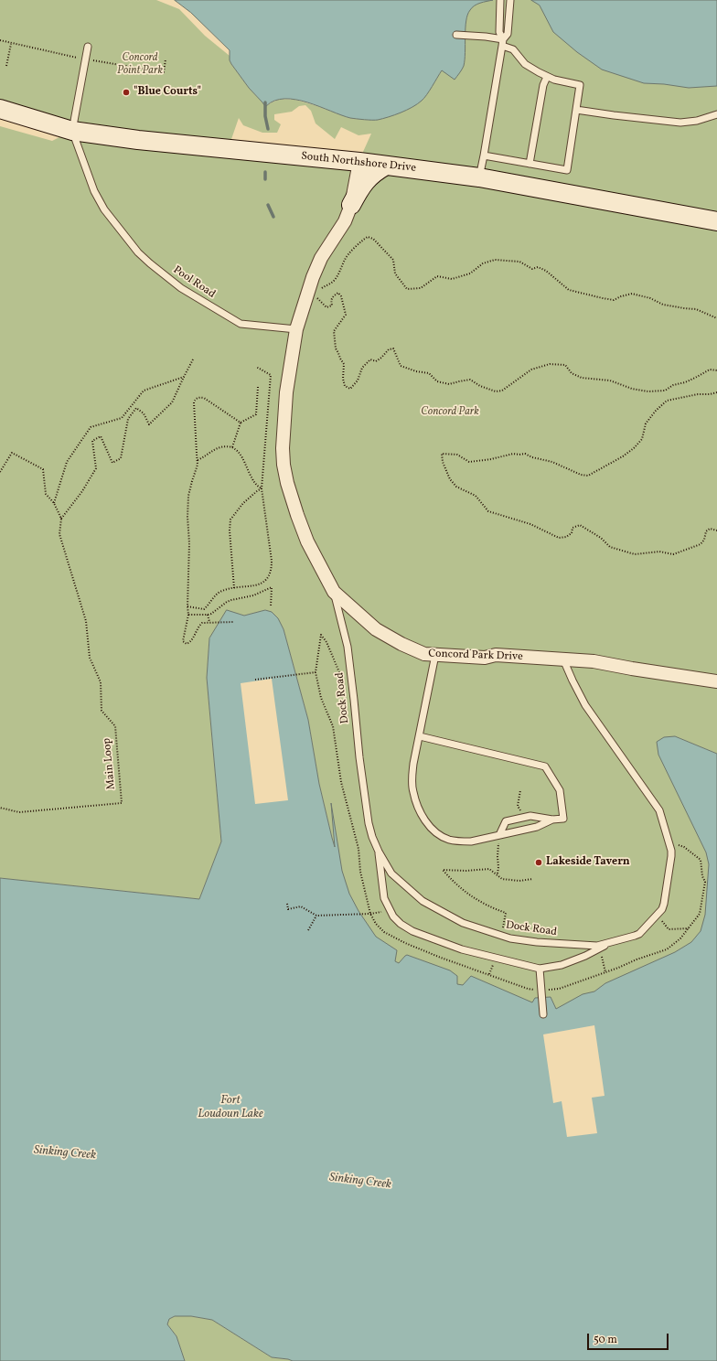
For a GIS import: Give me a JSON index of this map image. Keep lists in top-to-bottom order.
{
  "streets": {
    "main road": ["South Northshore Drive"],
    "street": ["Concord Park Drive"],
    "lane": ["Pool Road", "Dock Road"],
    "path": ["Main Loop"]
  },
  "crossings": [
    ["South Northshore Drive", "Pool Road"],
    ["South Northshore Drive", "Concord Park Drive"],
    ["Pool Road", "Concord Park Drive"],
    ["Concord Park Drive", "Dock Road"]
  ],
  "water": ["Fort Loudoun Lake", "Sinking Creek"],
  "parks": ["Concord Point Park", "Concord Park"],
  "places": ["\"Blue Courts\"", "Lakeside Tavern"],
  "scale_bar": "50 m"
}
